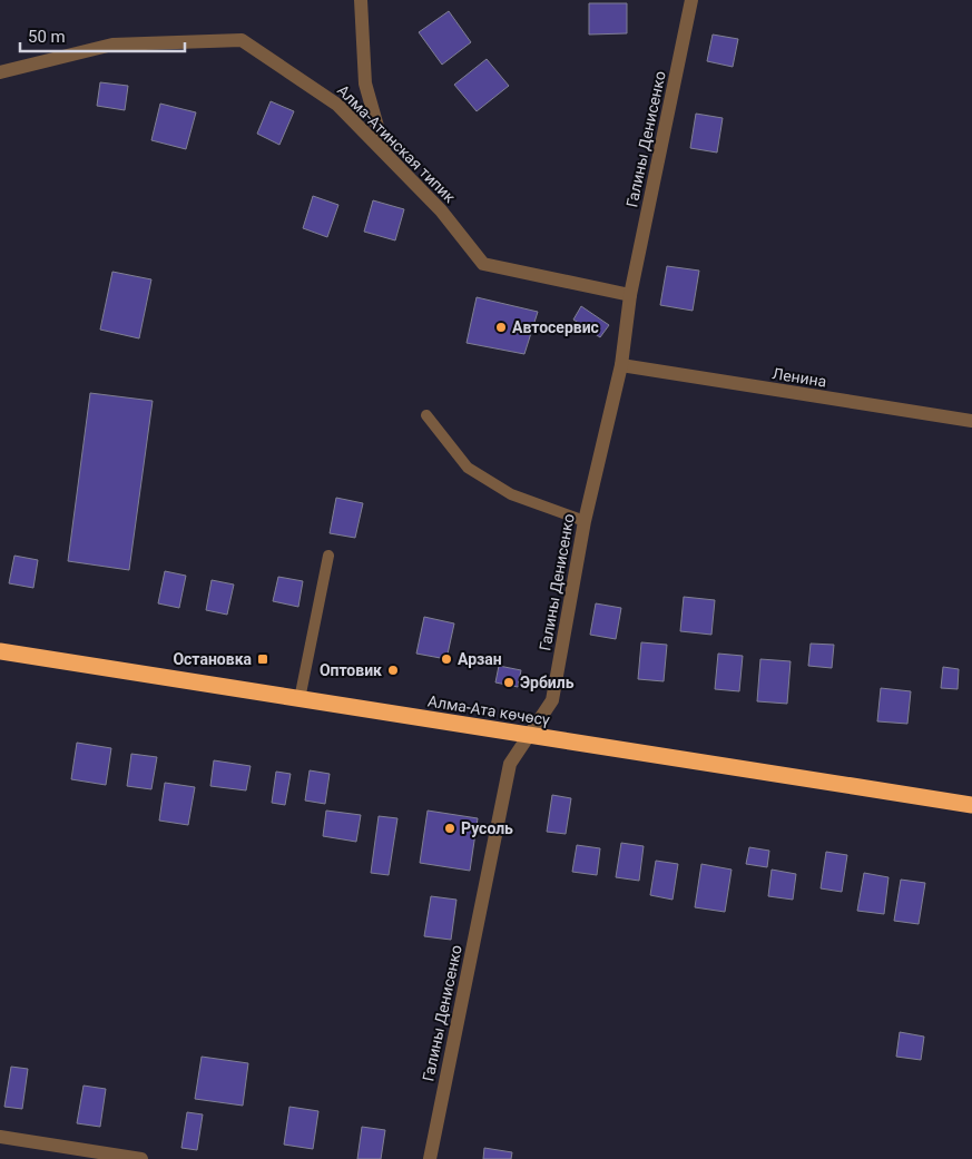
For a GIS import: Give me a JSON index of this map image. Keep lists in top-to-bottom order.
{
  "streets": {
    "highway": ["Алма-Ата көчөсү"],
    "street": ["Галины Денисенко", "Алма-Атинская типик", "Ленина"]
  },
  "crossings": [
    ["Галины Денисенко", "Алма-Атинская типик"],
    ["Галины Денисенко", "Ленина"],
    ["Галины Денисенко", "Алма-Ата көчөсү"]
  ],
  "places": {
    "other": [
      "Автосервис",
      "Арзан",
      "Оптовик",
      "Эрбиль",
      "Русоль"
    ],
    "transit": ["Остановка"]
  },
  "scale_bar": "50 m"
}
